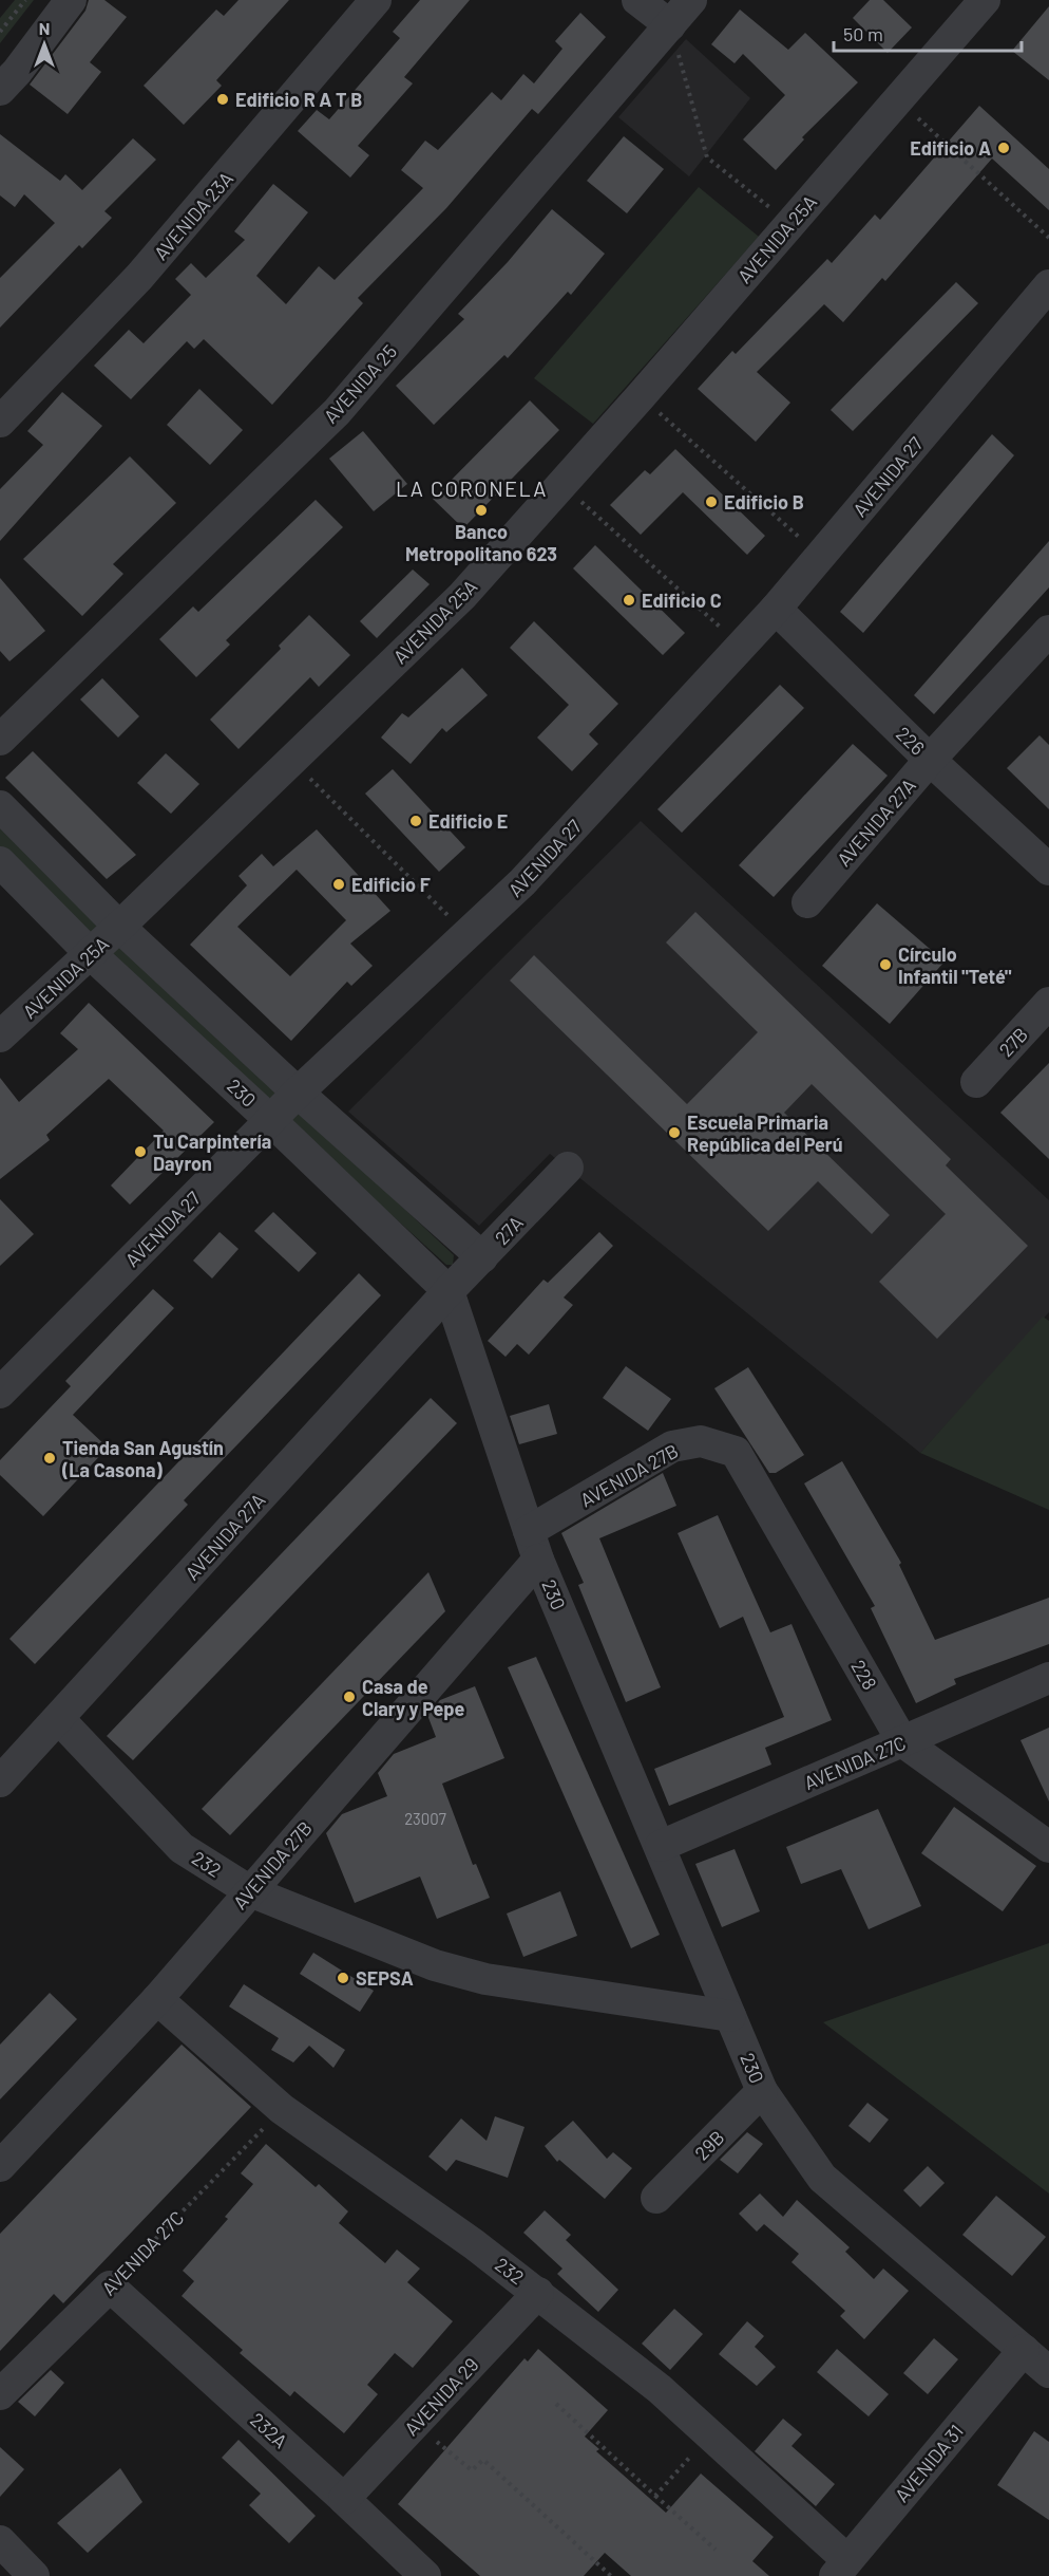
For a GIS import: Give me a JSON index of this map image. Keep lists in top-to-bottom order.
{
  "streets": {
    "street": [
      "AVENIDA 23A",
      "AVENIDA 25A",
      "AVENIDA 25",
      "AVENIDA 27",
      "226",
      "AVENIDA 27A",
      "27B",
      "230",
      "27A",
      "AVENIDA 27B",
      "228",
      "AVENIDA 27C",
      "232",
      "29B",
      "AVENIDA 29",
      "232A",
      "AVENIDA 31"
    ]
  },
  "crossings": [
    ["AVENIDA 25A", "230"],
    ["AVENIDA 27", "226"],
    ["AVENIDA 27", "230"],
    ["226", "AVENIDA 27A"],
    ["AVENIDA 27A", "230"],
    ["AVENIDA 27A", "27A"],
    ["AVENIDA 27A", "232"],
    ["230", "27A"],
    ["230", "AVENIDA 27B"],
    ["230", "AVENIDA 27C"],
    ["230", "232"],
    ["230", "29B"],
    ["230", "AVENIDA 31"],
    ["AVENIDA 27B", "228"],
    ["AVENIDA 27B", "232"],
    ["228", "AVENIDA 27C"],
    ["AVENIDA 27C", "232"],
    ["AVENIDA 27C", "232A"],
    ["232", "AVENIDA 29"],
    ["232", "AVENIDA 31"],
    ["AVENIDA 29", "232A"]
  ],
  "districts": ["LA CORONELA"],
  "places": [
    "Edificio R A T B",
    "Edificio A",
    "Edificio B",
    "Banco Metropolitano 623",
    "Edificio C",
    "Edificio E",
    "Edificio F",
    "Círculo Infantil \"Teté\"",
    "Escuela Primaria República del Perú",
    "Tu Carpintería Dayron",
    "Tienda San Agustín (La Casona)",
    "Casa de Clary y Pepe",
    "SEPSA"
  ],
  "house_numbers": ["23007"],
  "scale_bar": "50 m",
  "north": "top"
}
